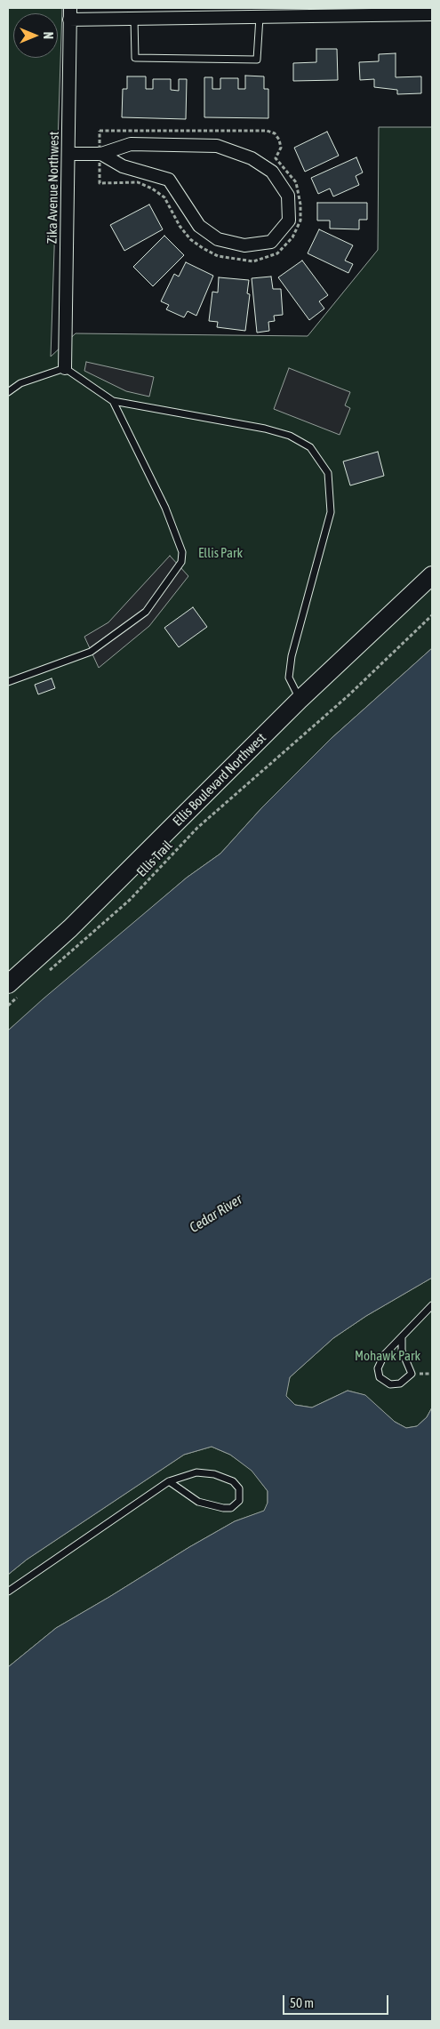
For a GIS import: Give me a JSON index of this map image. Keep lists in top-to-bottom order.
{
  "streets": {
    "street": ["Zika Avenue Northwest", "Ellis Boulevard Northwest"],
    "path": ["Ellis Trail"]
  },
  "water": ["Cedar River"],
  "parks": ["Ellis Park", "Mohawk Park"],
  "scale_bar": "50 m",
  "north": "right"
}
